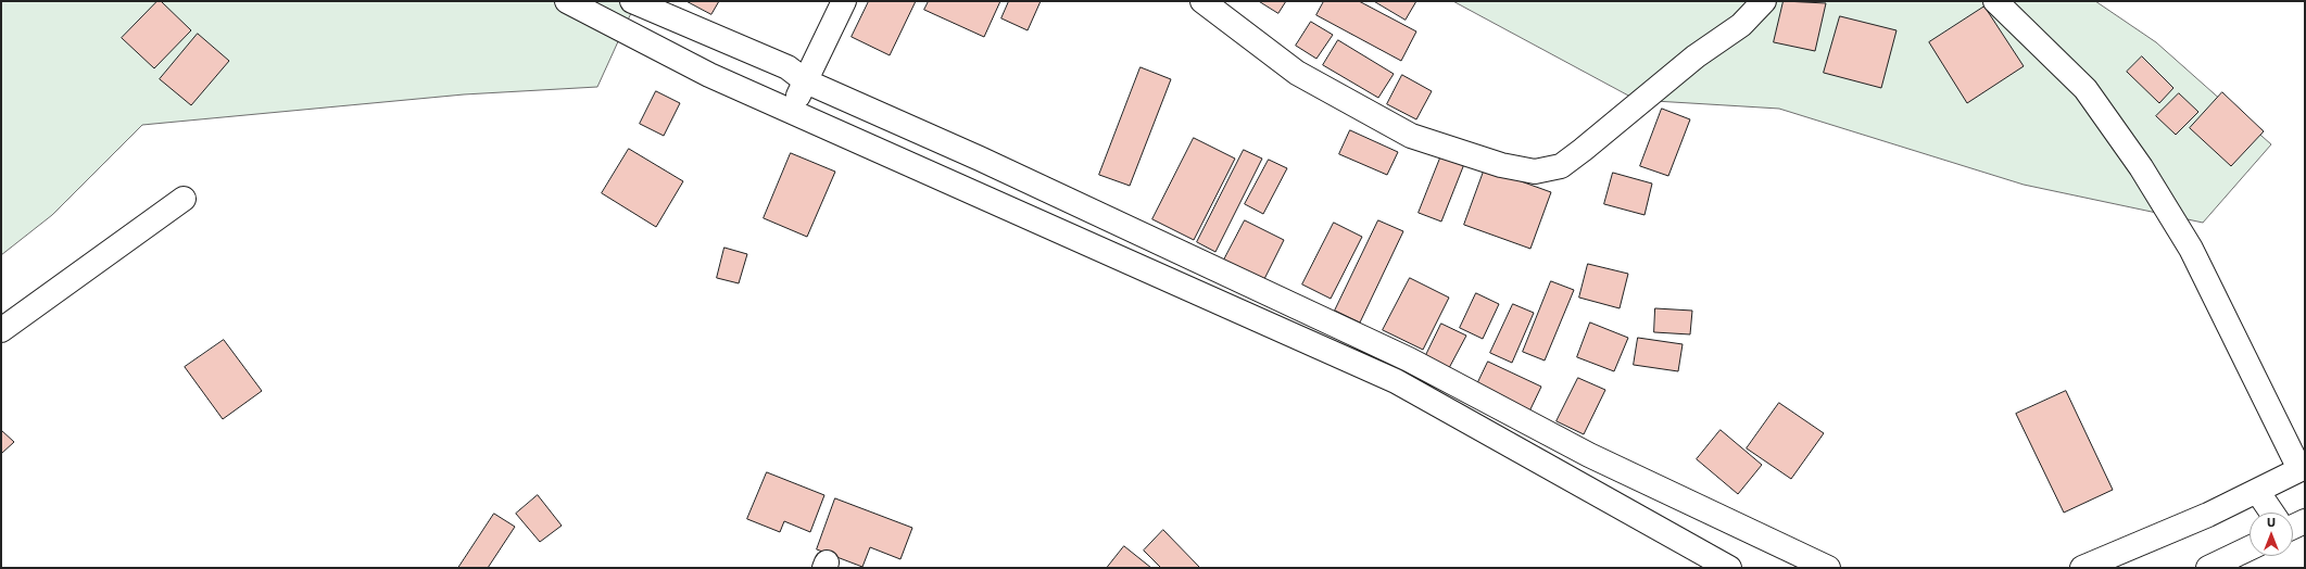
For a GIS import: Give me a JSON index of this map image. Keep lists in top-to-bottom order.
{
  "north": "top"
}
